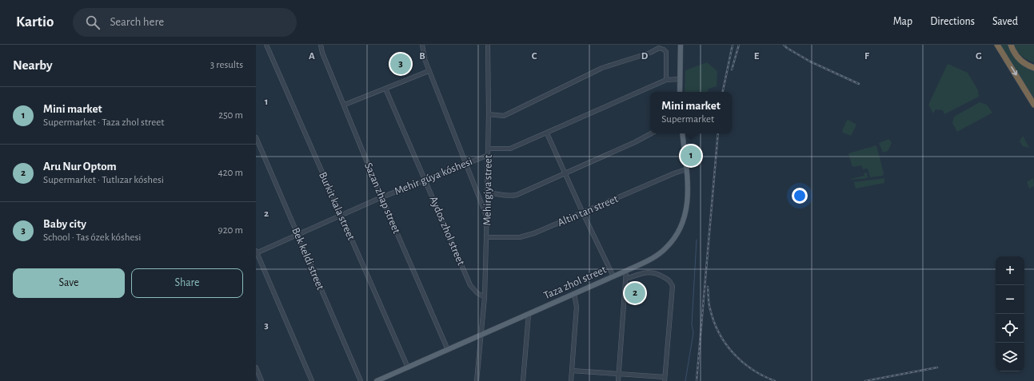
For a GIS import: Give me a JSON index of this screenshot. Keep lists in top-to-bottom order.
{
  "streets": {
    "main road": ["Taza zhol street"],
    "street": [
      "Mehir gúyа kóshesi",
      "Mehirgiya street",
      "Sazan zhap street",
      "Burkit kala street",
      "Altin tan street",
      "Aydos zhol street",
      "Bek keldi street"
    ]
  },
  "crossings": [
    ["Mehir gúyа kóshesi", "Mehirgiya street"],
    ["Mehir gúyа kóshesi", "Sazan zhap street"],
    ["Mehir gúyа kóshesi", "Burkit kala street"],
    ["Mehir gúyа kóshesi", "Aydos zhol street"],
    ["Mehir gúyа kóshesi", "Bek keldi street"],
    ["Mehirgiya street", "Altin tan street"],
    ["Mehirgiya street", "Aydos zhol street"],
    ["Mehirgiya street", "Taza zhol street"],
    ["Sazan zhap street", "Taza zhol street"],
    ["Burkit kala street", "Taza zhol street"],
    ["Altin tan street", "Taza zhol street"]
  ],
  "page": {
    "header": "Kartio",
    "search": "Search here",
    "nav": ["Map", "Directions", "Saved"],
    "heading": ["Nearby", "3 results"],
    "pins": ["3", "1", "2"],
    "list": [
      {
        "mark": "1",
        "name": "Mini market",
        "note": "Supermarket · Taza zhol street",
        "value": "250 m"
      },
      {
        "mark": "2",
        "name": "Aru Nur Optom",
        "note": "Supermarket · Tutlızar kóshesi",
        "value": "420 m"
      },
      {
        "mark": "3",
        "name": "Baby city",
        "note": "School · Tas ózek kóshesi",
        "value": "920 m"
      }
    ],
    "popup": ["Mini market", "Supermarket"],
    "map_buttons": ["+", "−"],
    "buttons": ["Save", "Share"]
  },
  "grid": {
    "columns": [
      "A",
      "B",
      "C",
      "D",
      "E",
      "F",
      "G"
    ],
    "rows": ["1", "2", "3"]
  }
}
